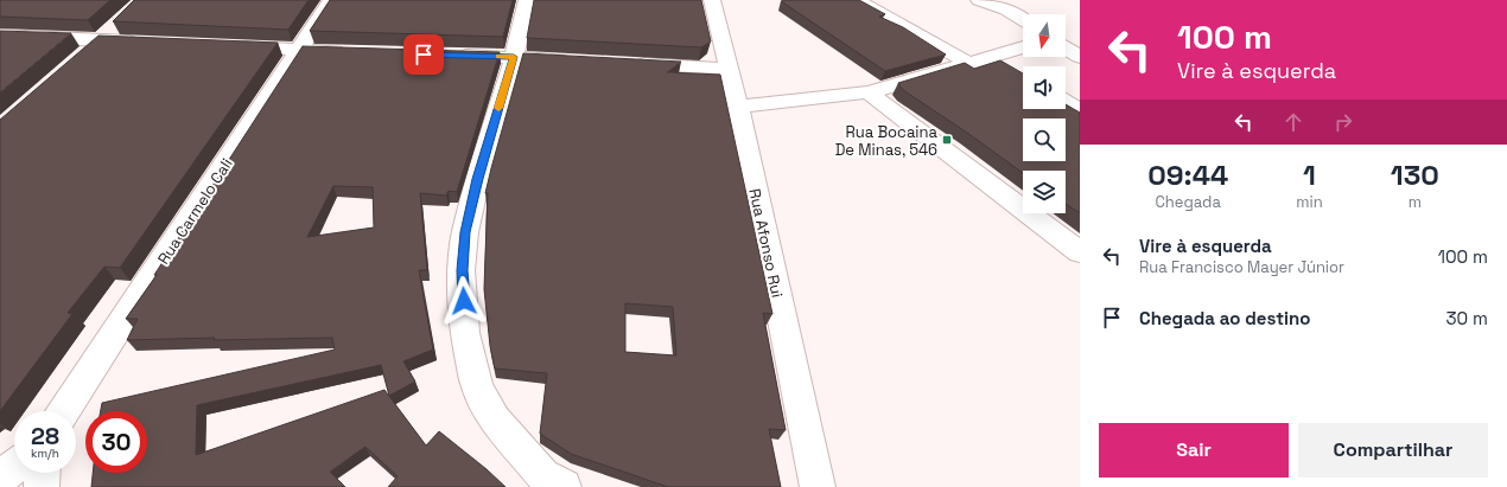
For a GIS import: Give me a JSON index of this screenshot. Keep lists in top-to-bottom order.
{
  "streets": {
    "street": ["Rua Carmelo Cali", "Rua Afonso Rui"]
  },
  "places": {
    "transit": ["Rua Bocaina De Minas, 546"]
  },
  "north": "bottom",
  "page": {
    "turn": ["100 m", "Vire à esquerda"],
    "eta": [
      "09:44",
      "Chegada",
      "1",
      "min",
      "130",
      "m"
    ],
    "list": [
      {
        "name": "Vire à esquerda",
        "note": "Rua Francisco Mayer Júnior",
        "value": "100 m"
      },
      {
        "name": "Chegada ao destino",
        "value": "30 m"
      }
    ],
    "speed": "28 km/h",
    "limit": "30",
    "buttons": ["Sair", "Compartilhar"]
  }
}
